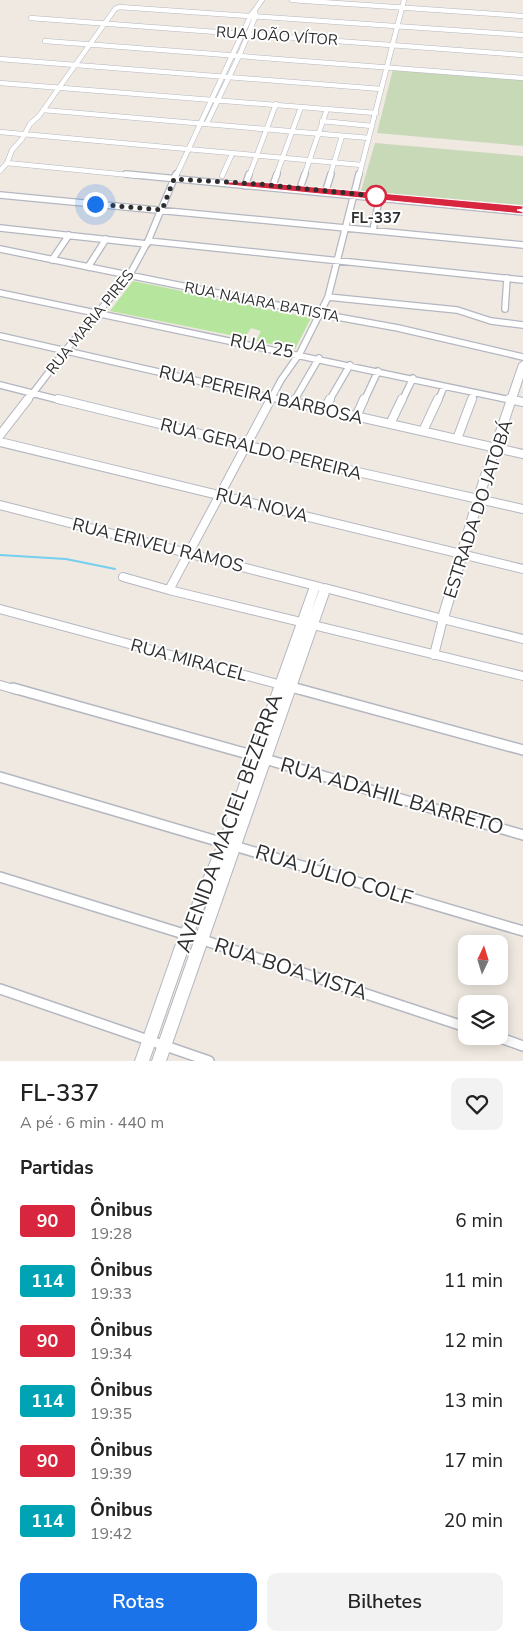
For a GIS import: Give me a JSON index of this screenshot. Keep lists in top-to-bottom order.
{
  "streets": {
    "street": [
      "RUA JOÃO VÍTOR",
      "RUA NAIARA BATISTA",
      "RUA MARIA PIRES",
      "RUA 25",
      "RUA PEREIRA BARBOSA",
      "RUA GERALDO PEREIRA",
      "RUA NOVA",
      "ESTRADA DO JATOBÁ",
      "RUA ERIVEU RAMOS",
      "RUA MIRACEL",
      "RUA ADAHIL BARRETO",
      "AVENIDA MACIEL BEZERRA",
      "RUA JÚLIO COLF",
      "RUA BOA VISTA"
    ]
  },
  "crossings": [
    ["RUA JOÃO VÍTOR", "RUA MARIA PIRES"],
    ["RUA NAIARA BATISTA", "RUA MARIA PIRES"],
    ["RUA MARIA PIRES", "RUA 25"],
    ["RUA MARIA PIRES", "RUA PEREIRA BARBOSA"],
    ["RUA MARIA PIRES", "RUA GERALDO PEREIRA"],
    ["RUA 25", "ESTRADA DO JATOBÁ"],
    ["RUA PEREIRA BARBOSA", "ESTRADA DO JATOBÁ"],
    ["RUA GERALDO PEREIRA", "ESTRADA DO JATOBÁ"],
    ["RUA NOVA", "ESTRADA DO JATOBÁ"],
    ["ESTRADA DO JATOBÁ", "RUA ERIVEU RAMOS"],
    ["RUA ERIVEU RAMOS", "AVENIDA MACIEL BEZERRA"],
    ["RUA MIRACEL", "AVENIDA MACIEL BEZERRA"],
    ["RUA ADAHIL BARRETO", "AVENIDA MACIEL BEZERRA"],
    ["AVENIDA MACIEL BEZERRA", "RUA JÚLIO COLF"],
    ["AVENIDA MACIEL BEZERRA", "RUA BOA VISTA"]
  ],
  "places": ["FL-337"],
  "lines": ["bus line 90"],
  "north": "top",
  "page": {
    "heading": [
      ["FL-337", "A pé · 6 min · 440 m"],
      "Partidas"
    ],
    "list": [
      {
        "mark": "90",
        "name": "Ônibus",
        "note": "19:28",
        "value": "6 min"
      },
      {
        "mark": "114",
        "name": "Ônibus",
        "note": "19:33",
        "value": "11 min"
      },
      {
        "mark": "90",
        "name": "Ônibus",
        "note": "19:34",
        "value": "12 min"
      },
      {
        "mark": "114",
        "name": "Ônibus",
        "note": "19:35",
        "value": "13 min"
      },
      {
        "mark": "90",
        "name": "Ônibus",
        "note": "19:39",
        "value": "17 min"
      },
      {
        "mark": "114",
        "name": "Ônibus",
        "note": "19:42",
        "value": "20 min"
      }
    ],
    "buttons": ["Rotas", "Bilhetes"]
  }
}
